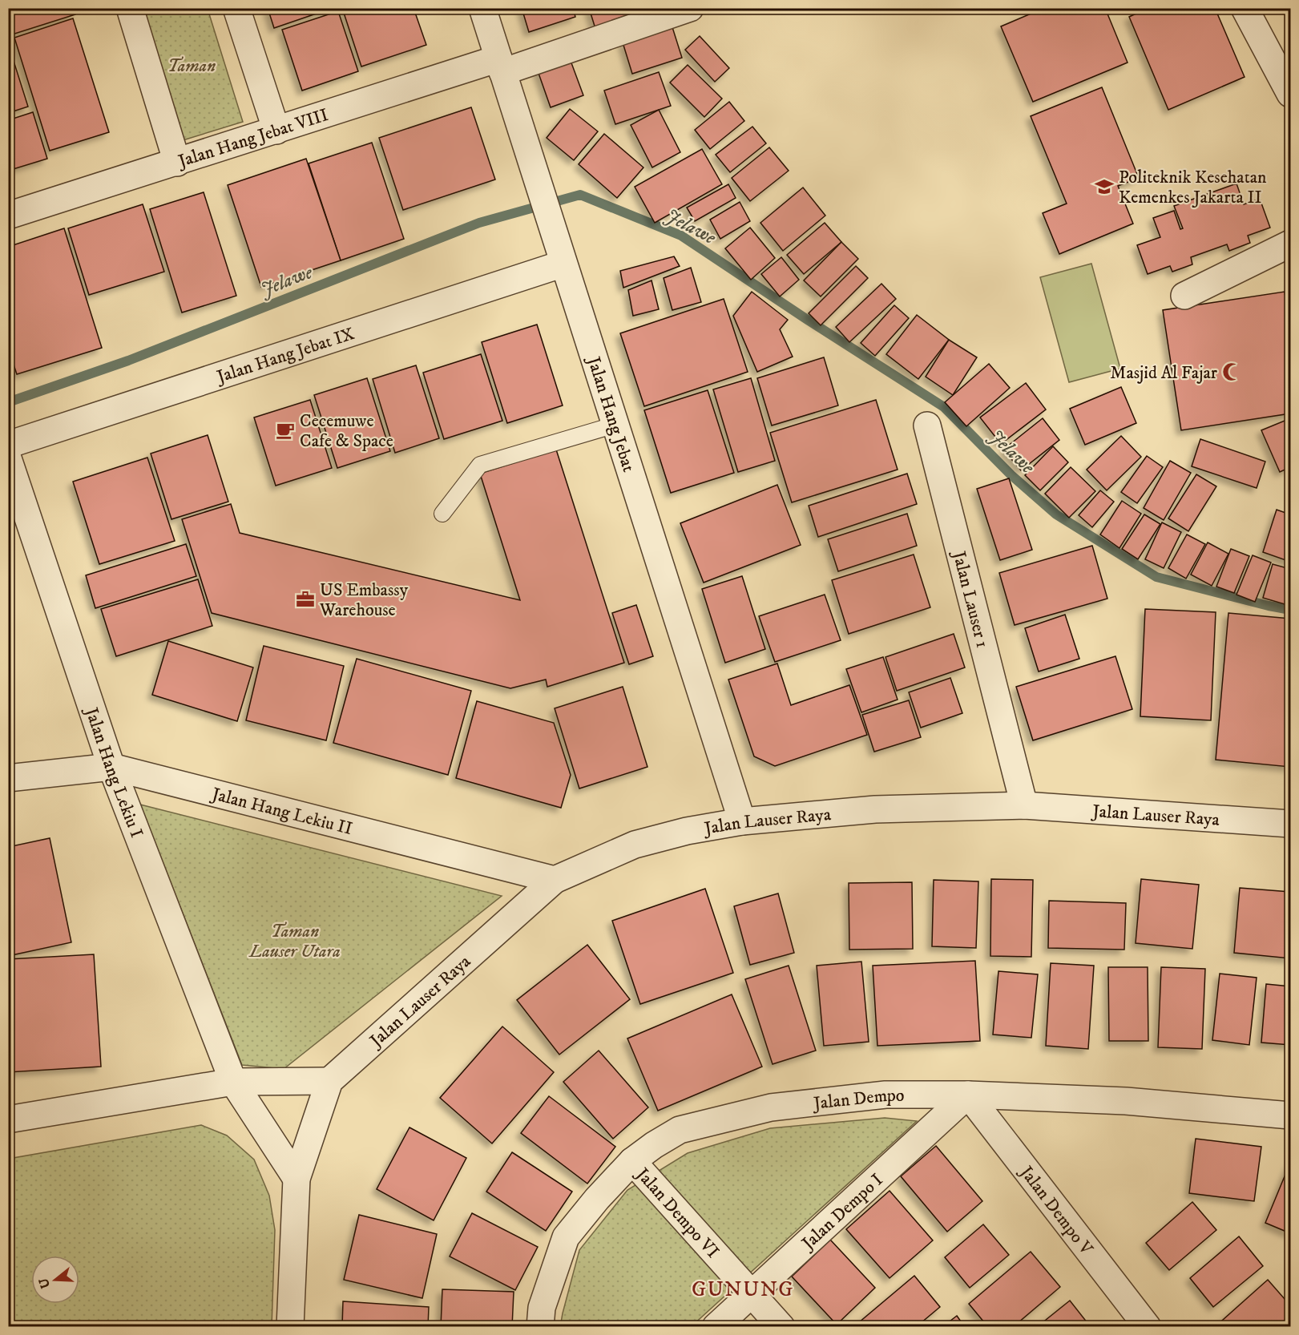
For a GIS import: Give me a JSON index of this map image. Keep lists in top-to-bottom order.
{
  "streets": {
    "street": [
      "Jalan Hang Jebat VIII",
      "Jalan Hang Jebat IX",
      "Jalan Hang Jebat",
      "Jalan Lauser 1",
      "Jalan Hang Lekiu I",
      "Jalan Hang Lekiu II",
      "Jalan Lauser Raya",
      "Jalan Dempo",
      "Jalan Dempo I",
      "Jalan Dempo V",
      "Jalan Dempo VI"
    ]
  },
  "crossings": [
    ["Jalan Hang Jebat VIII", "Jalan Hang Jebat"],
    ["Jalan Hang Jebat IX", "Jalan Hang Jebat"],
    ["Jalan Hang Jebat", "Jalan Lauser Raya"],
    ["Jalan Lauser 1", "Jalan Lauser Raya"],
    ["Jalan Hang Lekiu I", "Jalan Hang Lekiu II"],
    ["Jalan Hang Lekiu II", "Jalan Lauser Raya"],
    ["Jalan Dempo", "Jalan Dempo I"],
    ["Jalan Dempo", "Jalan Dempo V"],
    ["Jalan Dempo", "Jalan Dempo VI"],
    ["Jalan Dempo I", "Jalan Dempo V"],
    ["Jalan Dempo I", "Jalan Dempo VI"]
  ],
  "districts": ["GUNUNG"],
  "water": ["Jelawe"],
  "parks": ["Taman", "Taman Lauser Utara"],
  "places": {
    "school or university": ["Politeknik Kesehatan Kemenkes Jakarta II"],
    "mosque": ["Masjid Al Fajar"],
    "cafe": ["Cecemuwe Cafe & Space"],
    "office": ["US Embassy Warehouse"]
  },
  "north": "left"
}
